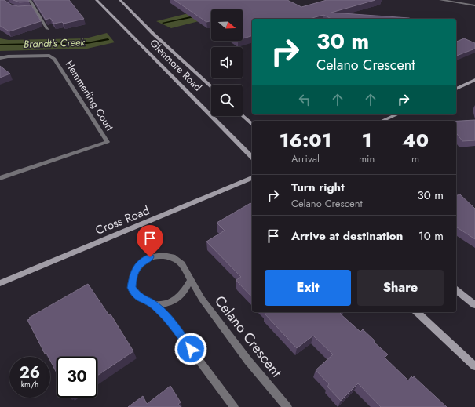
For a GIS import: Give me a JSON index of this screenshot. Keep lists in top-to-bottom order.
{
  "streets": {
    "main road": ["Glenmore Road", "Cross Road"],
    "street": ["Hemmerling Court", "Celano Crescent"]
  },
  "water": ["Brandt's Creek"],
  "north": "right",
  "page": {
    "turn": ["30 m", "Celano Crescent"],
    "eta": [
      "16:01",
      "Arrival",
      "1",
      "min",
      "40",
      "m"
    ],
    "list": [
      {
        "name": "Turn right",
        "note": "Celano Crescent",
        "value": "30 m"
      },
      {
        "name": "Arrive at destination",
        "value": "10 m"
      }
    ],
    "buttons": ["Exit", "Share"],
    "speed": "26 km/h",
    "limit": "30"
  }
}
